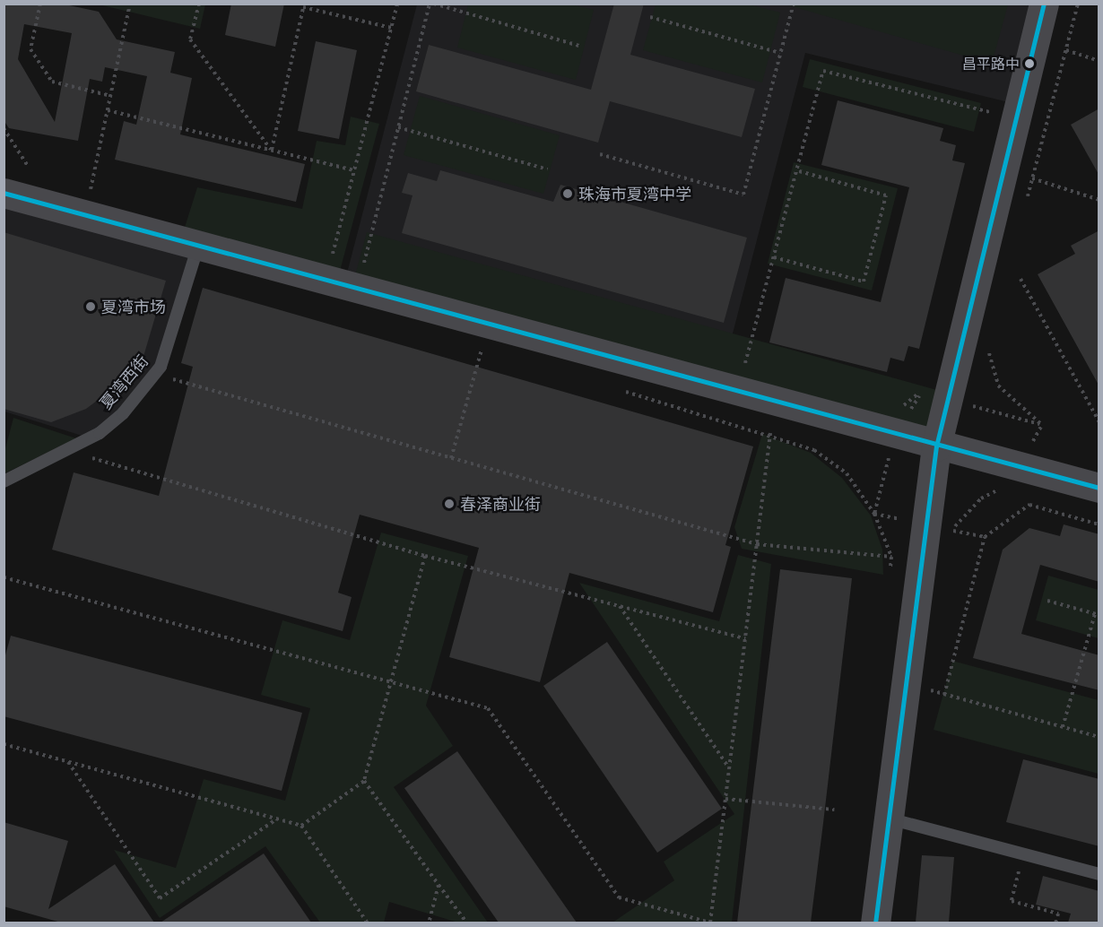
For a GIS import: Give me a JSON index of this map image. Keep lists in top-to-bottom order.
{
  "streets": {
    "lane": ["夏湾西街"]
  },
  "places": [
    "昌平路中",
    "珠海市夏湾中学",
    "夏湾市场",
    "春泽商业街"
  ]
}
